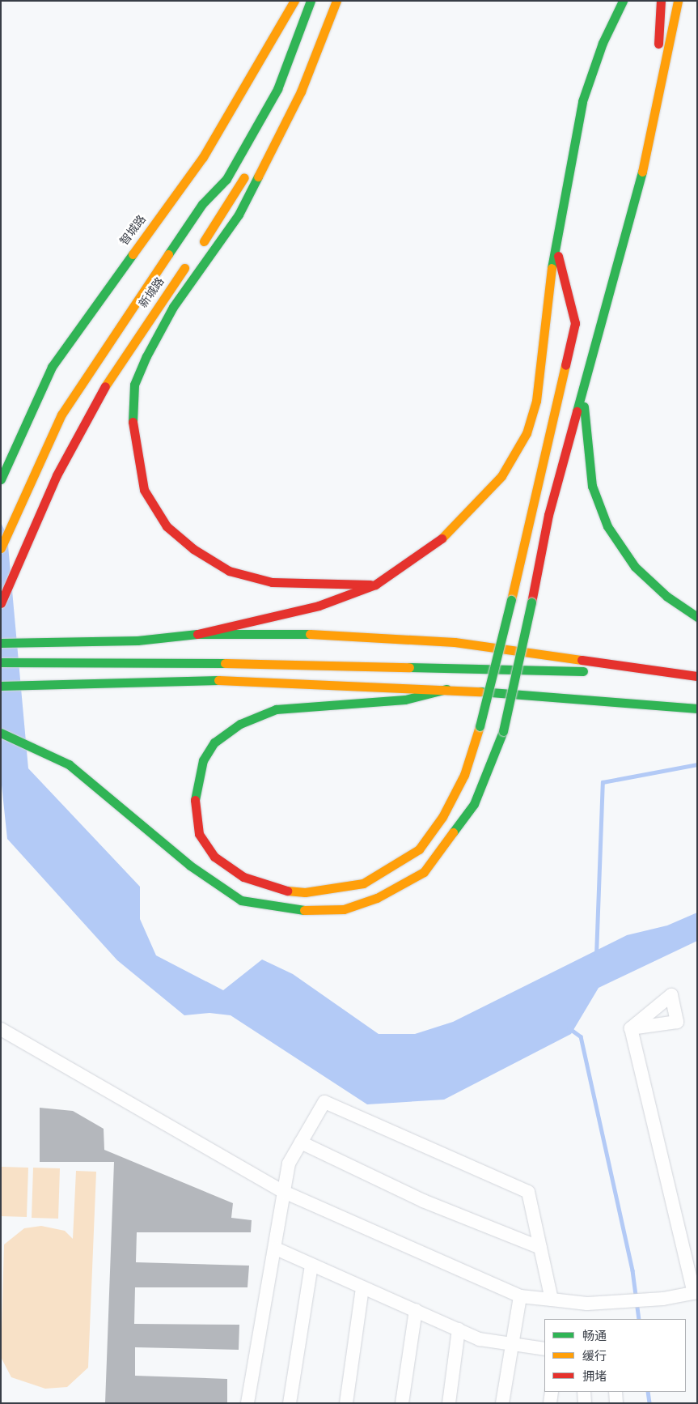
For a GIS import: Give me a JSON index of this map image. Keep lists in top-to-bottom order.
{
  "streets": {
    "main road": ["智城路", "新城路"]
  },
  "legend": ["畅通", "缓行", "拥堵"]
}
